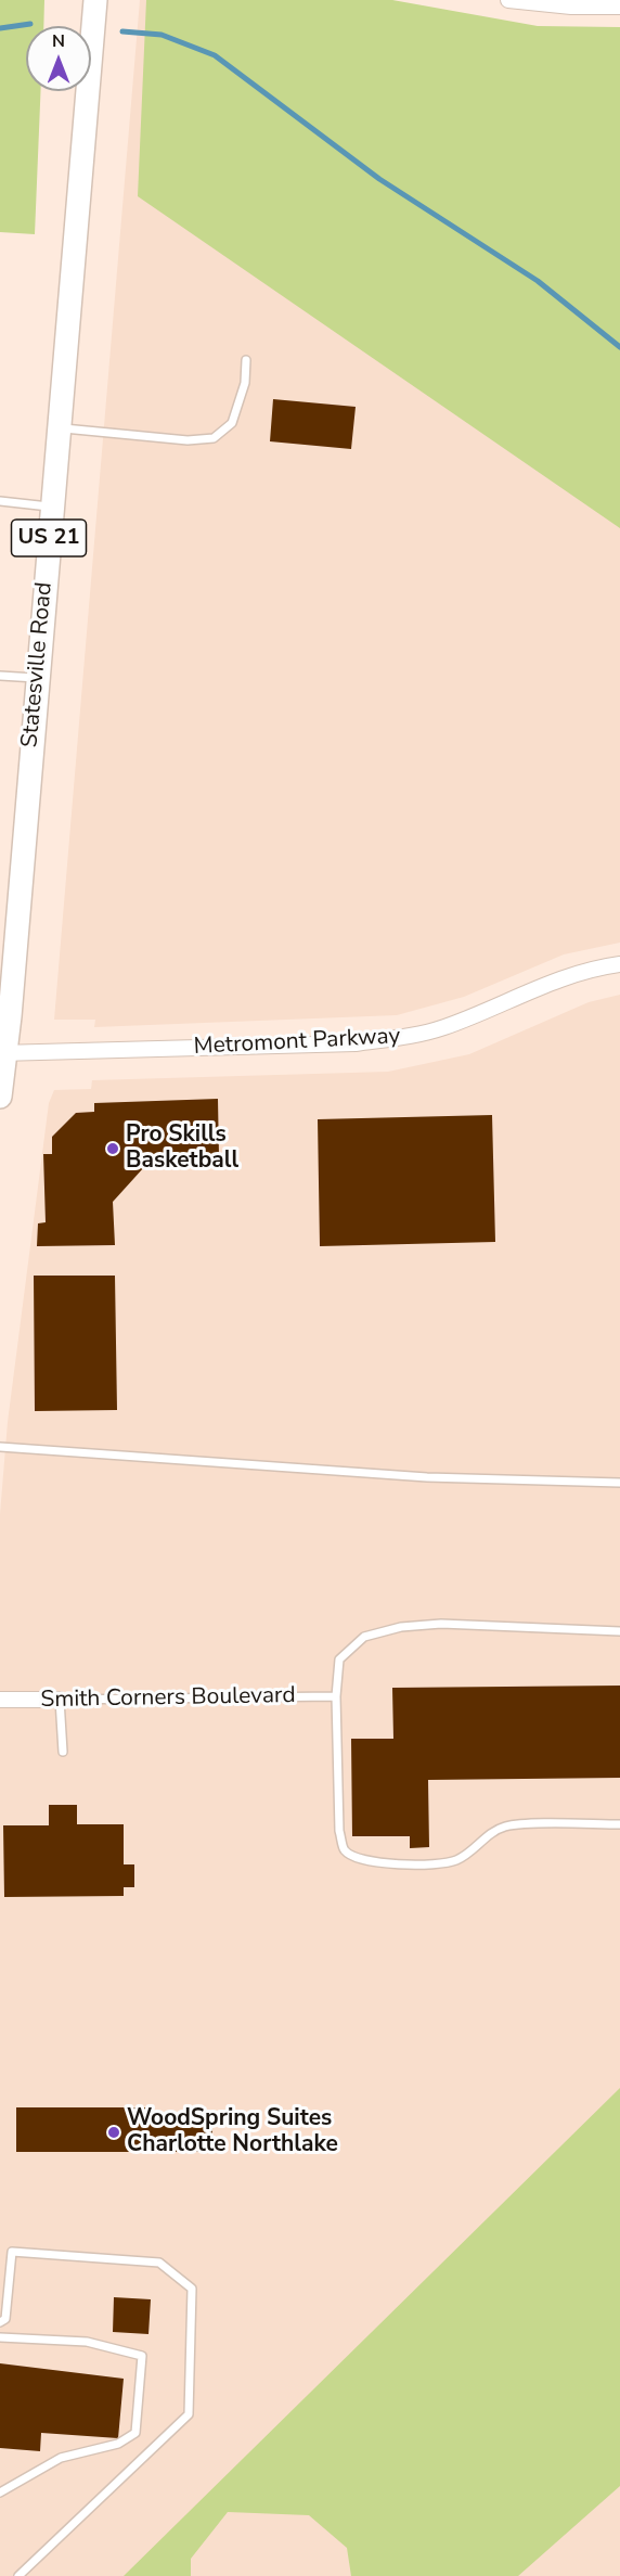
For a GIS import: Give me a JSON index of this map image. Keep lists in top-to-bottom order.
{
  "streets": {
    "main road": ["US 21", "Statesville Road"],
    "street": ["Metromont Parkway", "Smith Corners Boulevard"]
  },
  "crossings": [
    ["Statesville Road", "Metromont Parkway"]
  ],
  "places": ["Pro Skills Basketball", "WoodSpring Suites Charlotte Northlake"],
  "north": "top"
}
